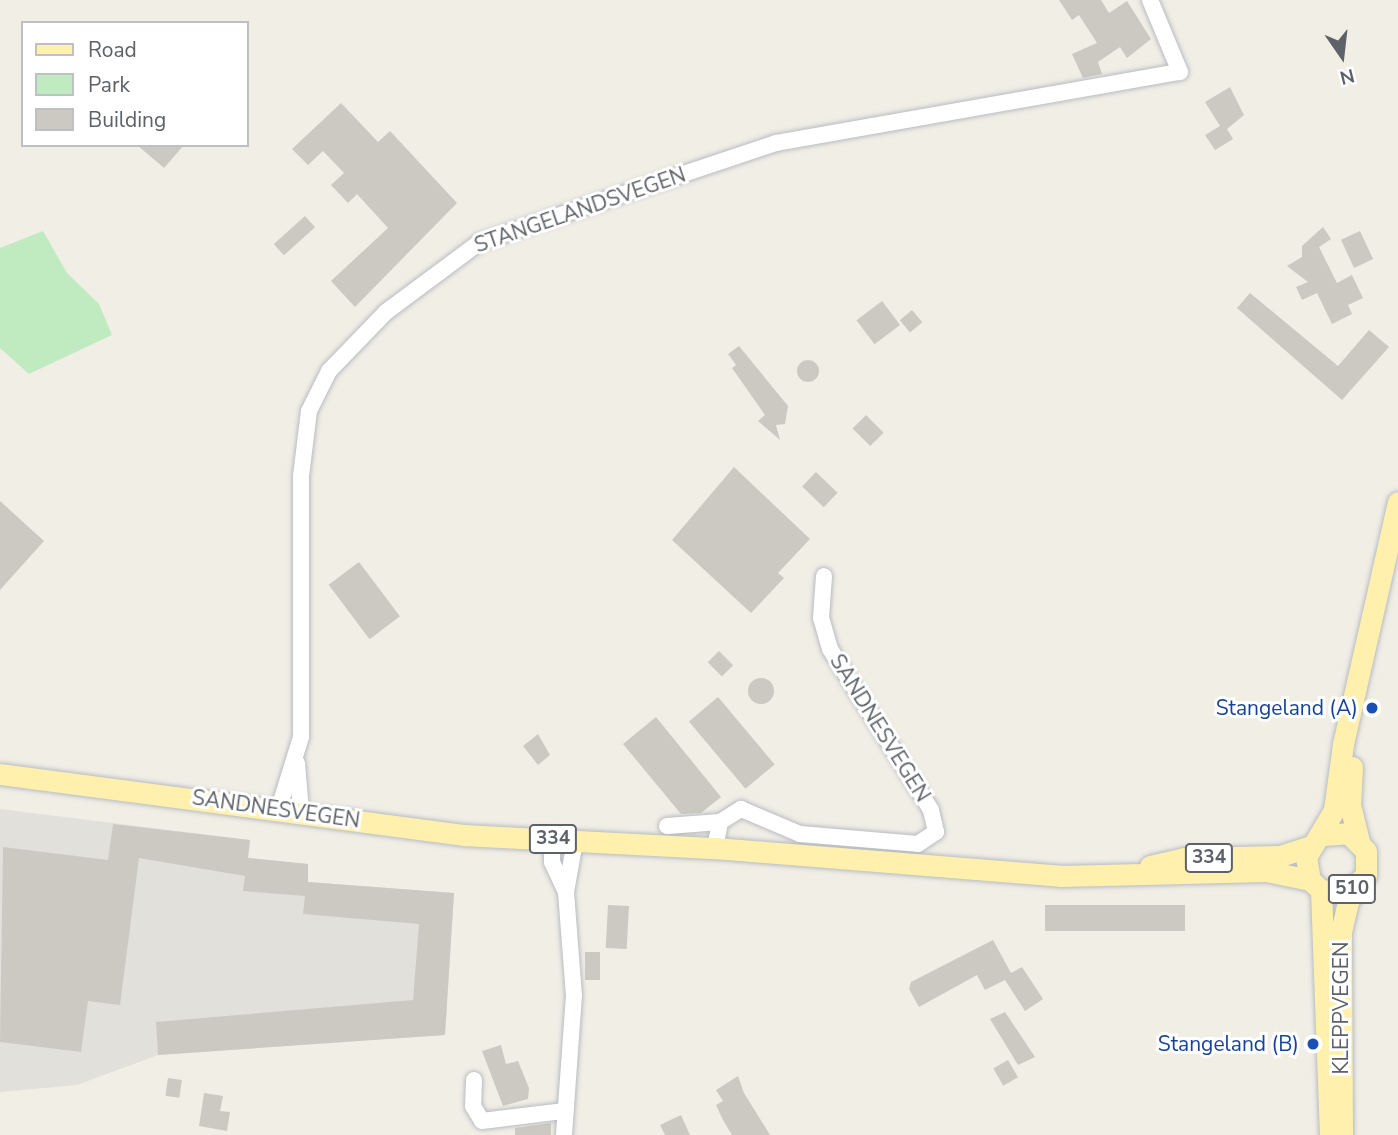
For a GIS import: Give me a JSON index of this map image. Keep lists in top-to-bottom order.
{
  "streets": {
    "main road": [
      "SANDNESVEGEN",
      "334",
      "510",
      "KLEPPVEGEN"
    ],
    "street": ["STANGELANDSVEGEN"]
  },
  "crossings": [
    ["STANGELANDSVEGEN", "SANDNESVEGEN"],
    ["SANDNESVEGEN", "510"],
    ["SANDNESVEGEN", "KLEPPVEGEN"],
    ["510", "KLEPPVEGEN"]
  ],
  "places": ["Stangeland (A)", "Stangeland (B)"],
  "legend": ["Road", "Park", "Building"],
  "north": "bottom"
}
